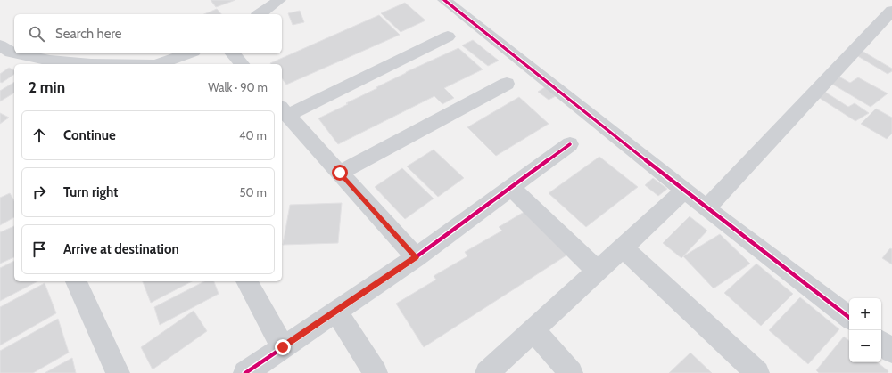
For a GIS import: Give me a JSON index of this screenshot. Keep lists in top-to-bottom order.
{
  "page": {
    "search": "Search here",
    "heading": ["2 min", "Walk · 90 m"],
    "list": [
      ["Continue", "40 m"],
      ["Turn right", "50 m"],
      "Arrive at destination"
    ],
    "map_buttons": ["+", "−"]
  }
}
